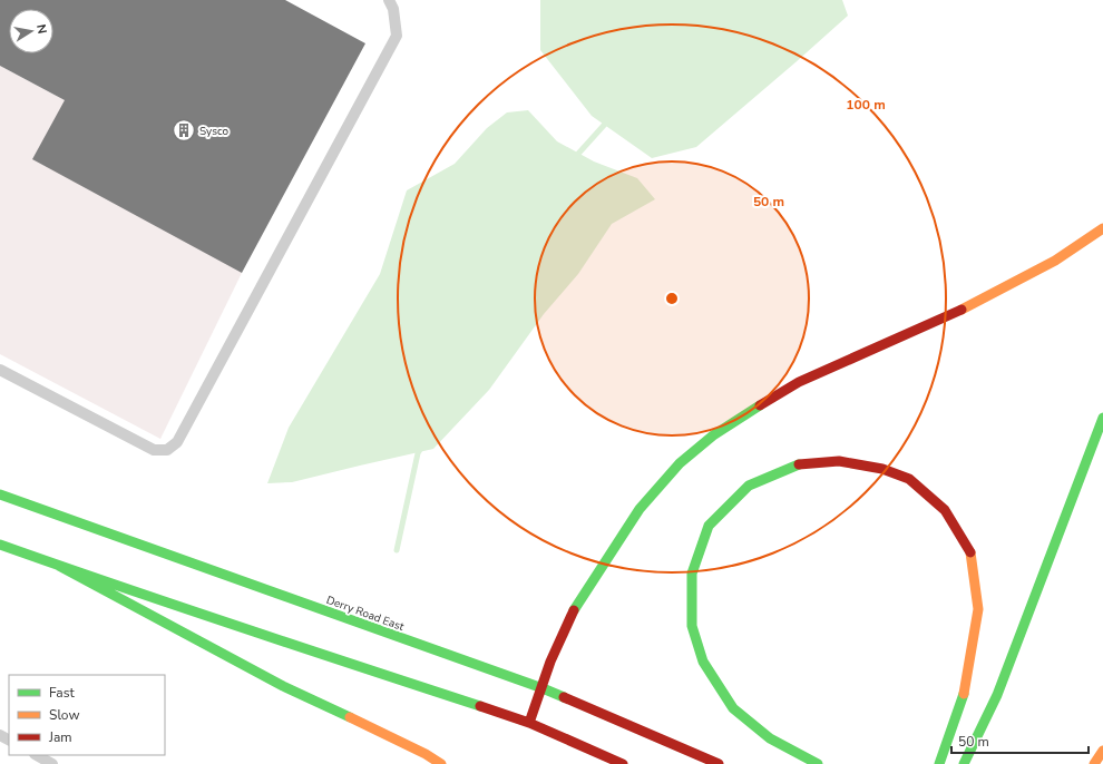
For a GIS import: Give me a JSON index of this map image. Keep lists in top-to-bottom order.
{
  "streets": {
    "main road": ["Derry Road East"]
  },
  "places": {
    "building": ["Sysco"]
  },
  "legend": ["Fast", "Slow", "Jam"],
  "scale_bar": "50 m",
  "north": "right",
  "rings": ["100 m", "50 m"]
}
